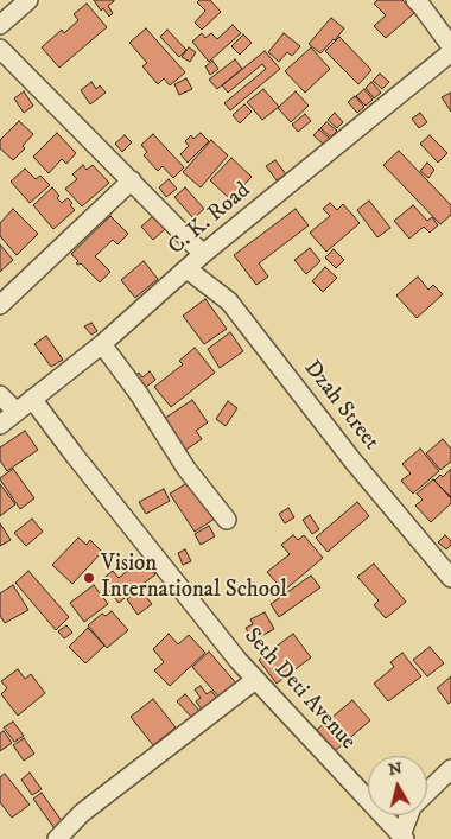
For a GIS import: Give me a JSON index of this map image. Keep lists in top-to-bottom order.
{
  "streets": {
    "street": ["C. K. Road", "Dzah Street", "Seth Deti Avenue"]
  },
  "crossings": [
    ["C. K. Road", "Dzah Street"],
    ["C. K. Road", "Seth Deti Avenue"]
  ],
  "places": ["Vision International School"],
  "north": "top"
}
